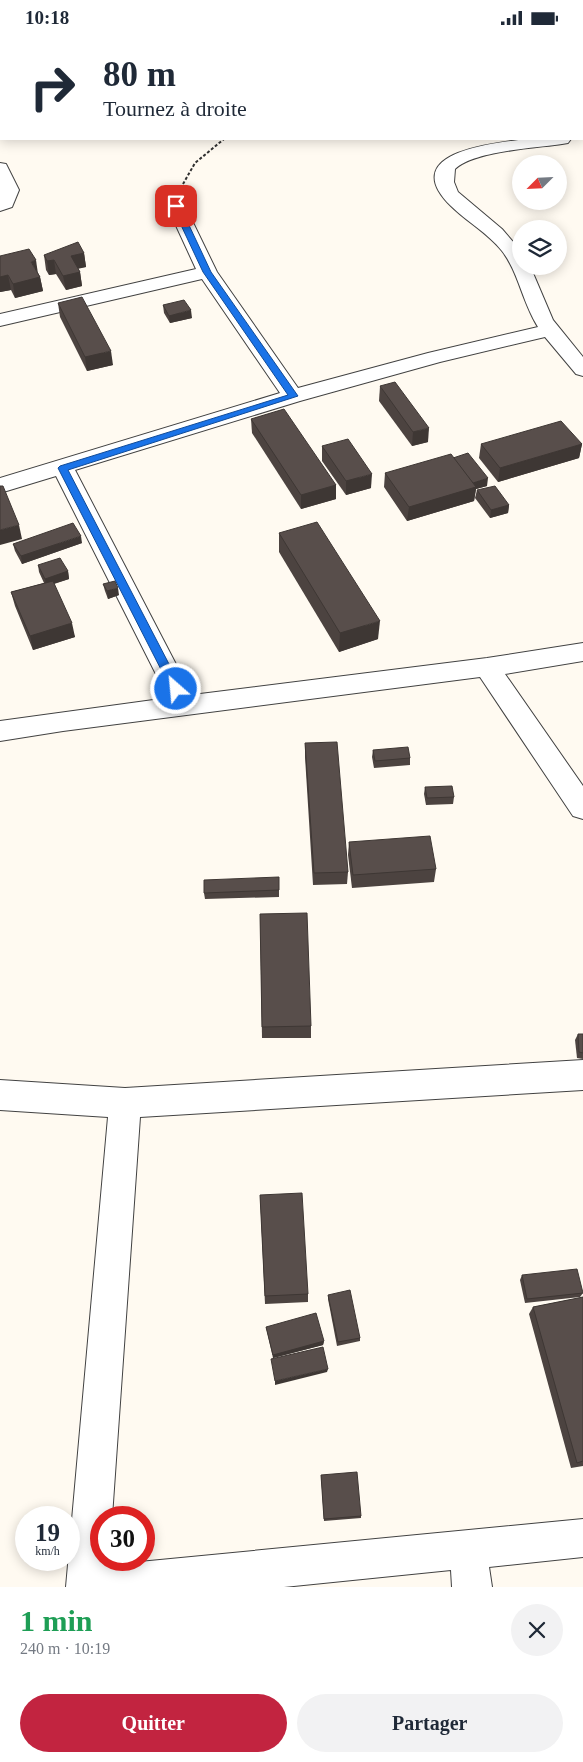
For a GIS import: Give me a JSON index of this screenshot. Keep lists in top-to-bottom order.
{
  "north": "bottom left",
  "page": {
    "status": "10:18",
    "turn": ["80 m", "Tournez à droite"],
    "speed": "19 km/h",
    "limit": "30",
    "heading": ["1 min", "240 m · 10:19"],
    "buttons": ["Quitter", "Partager"]
  }
}
